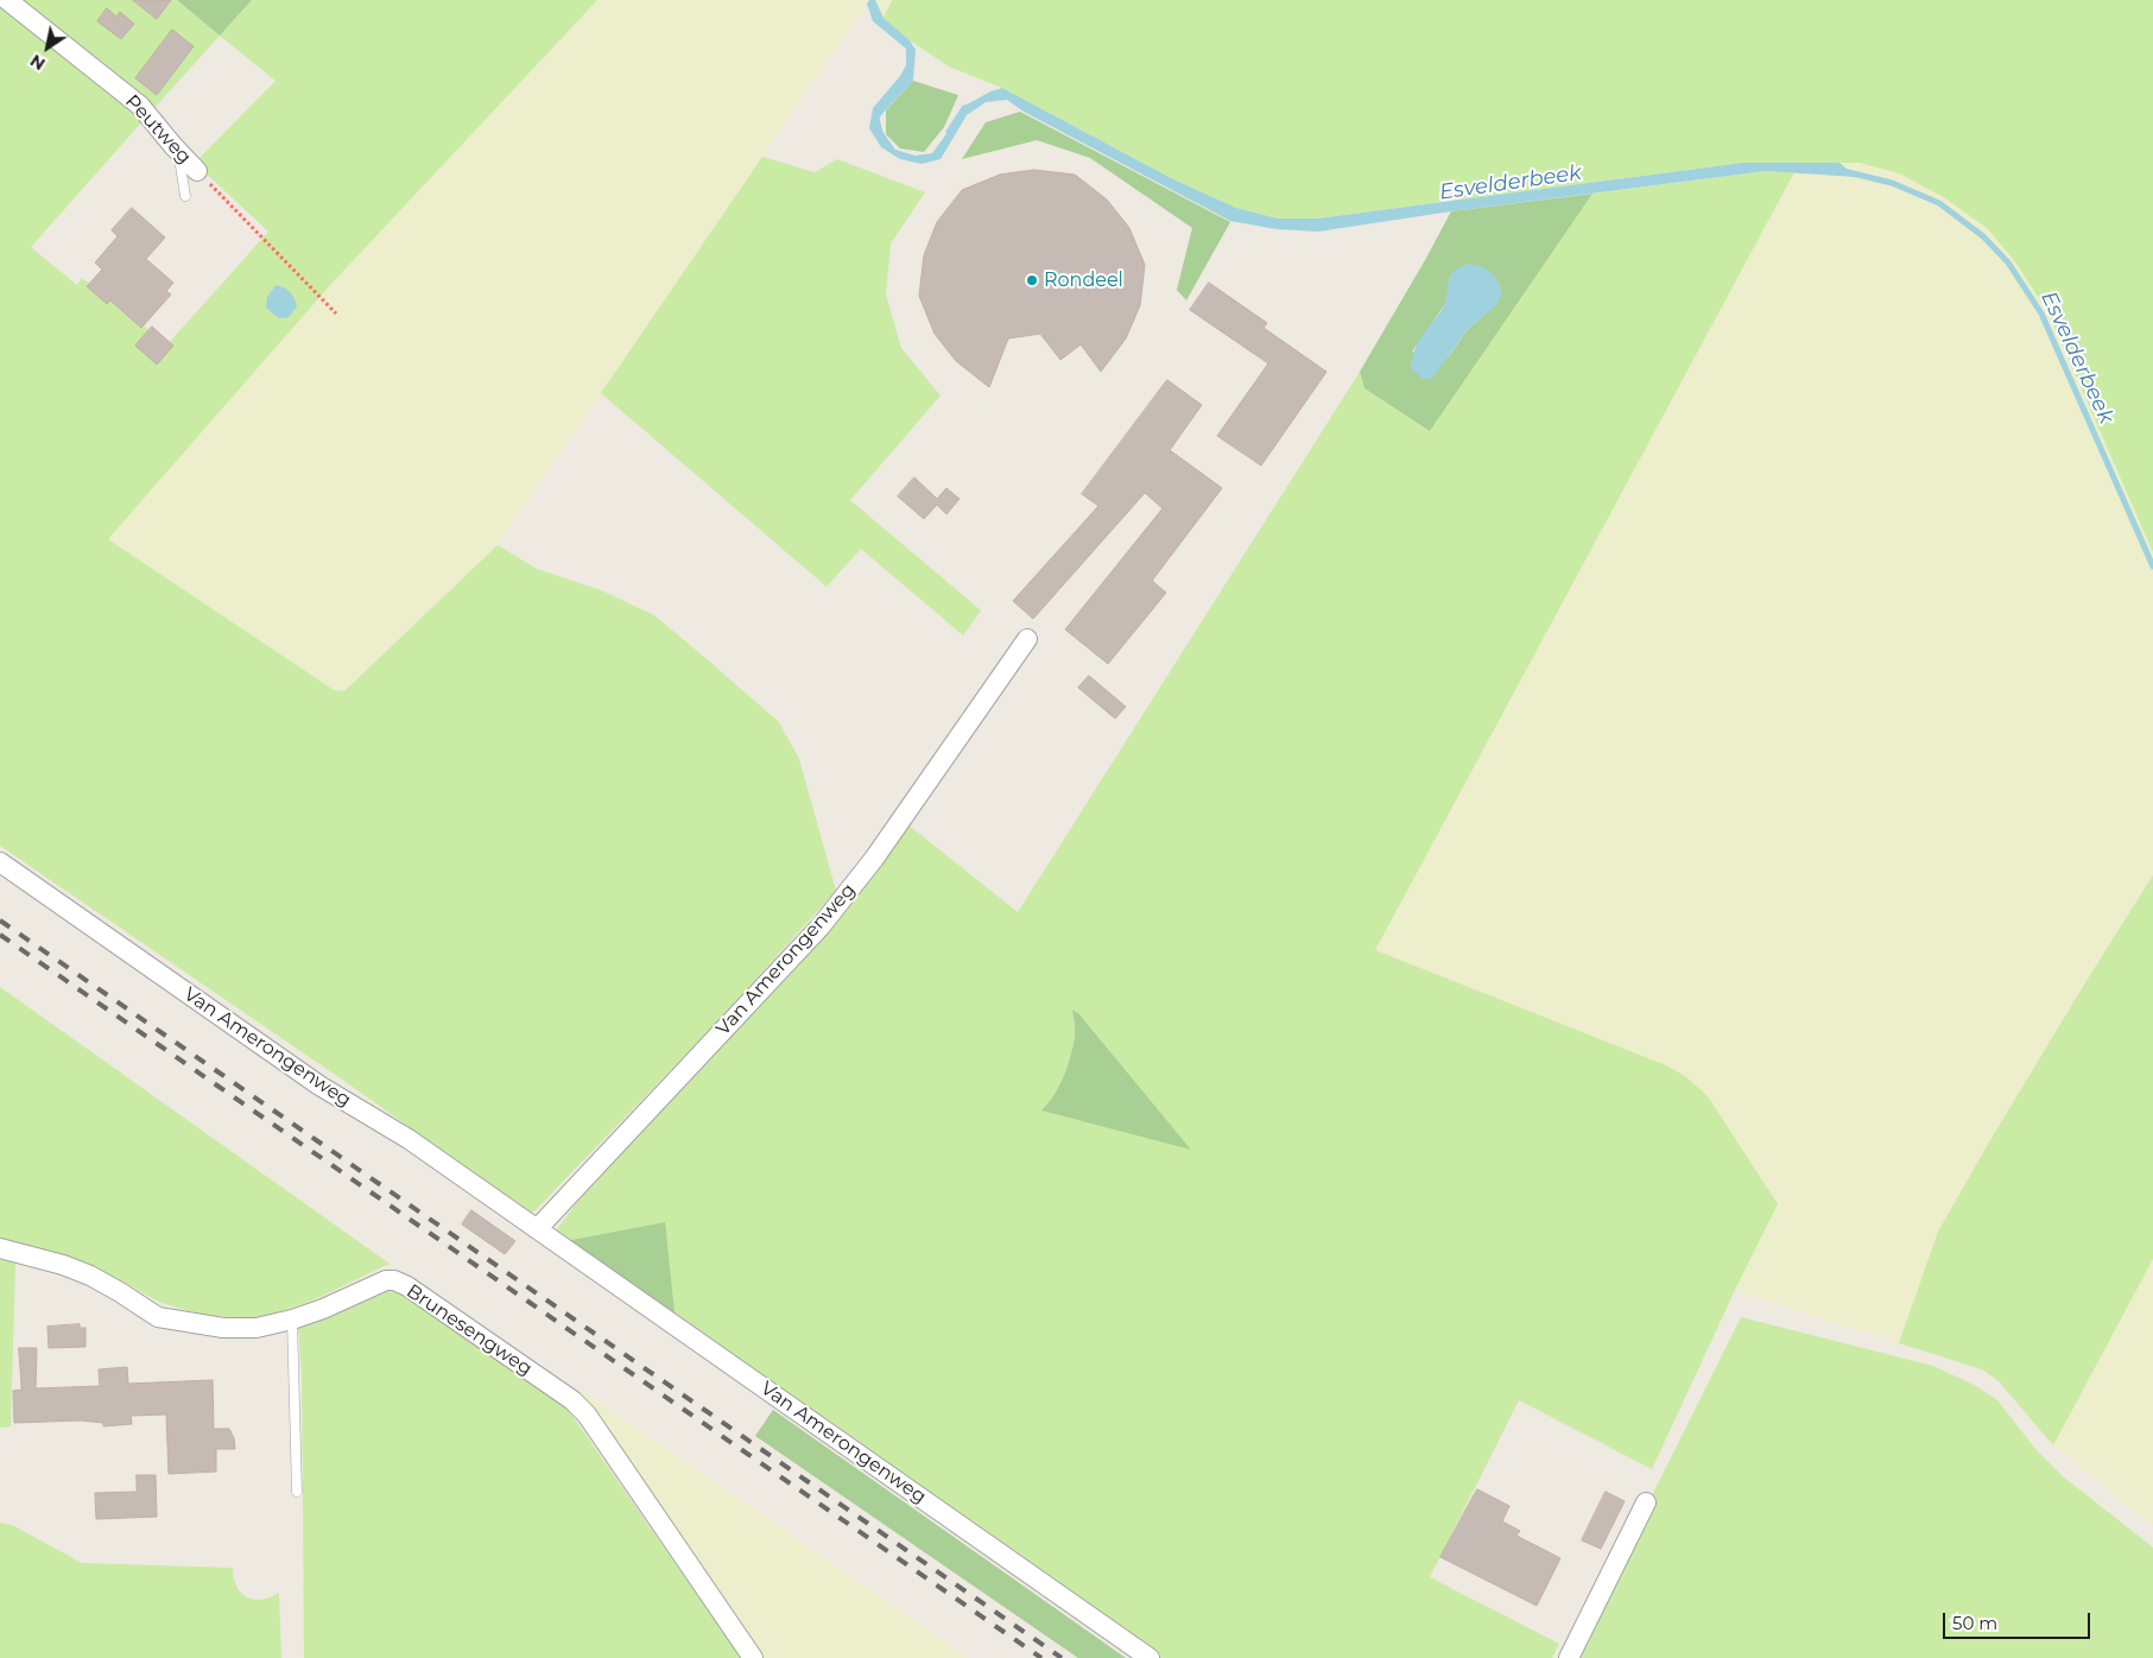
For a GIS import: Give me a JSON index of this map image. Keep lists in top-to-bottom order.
{
  "streets": {
    "street": ["Peutweg", "Van Amerongenweg", "Brunesengweg"]
  },
  "water": ["Esvelderbeek"],
  "places": ["Rondeel"],
  "scale_bar": "50 m",
  "north": "bottom left"
}
